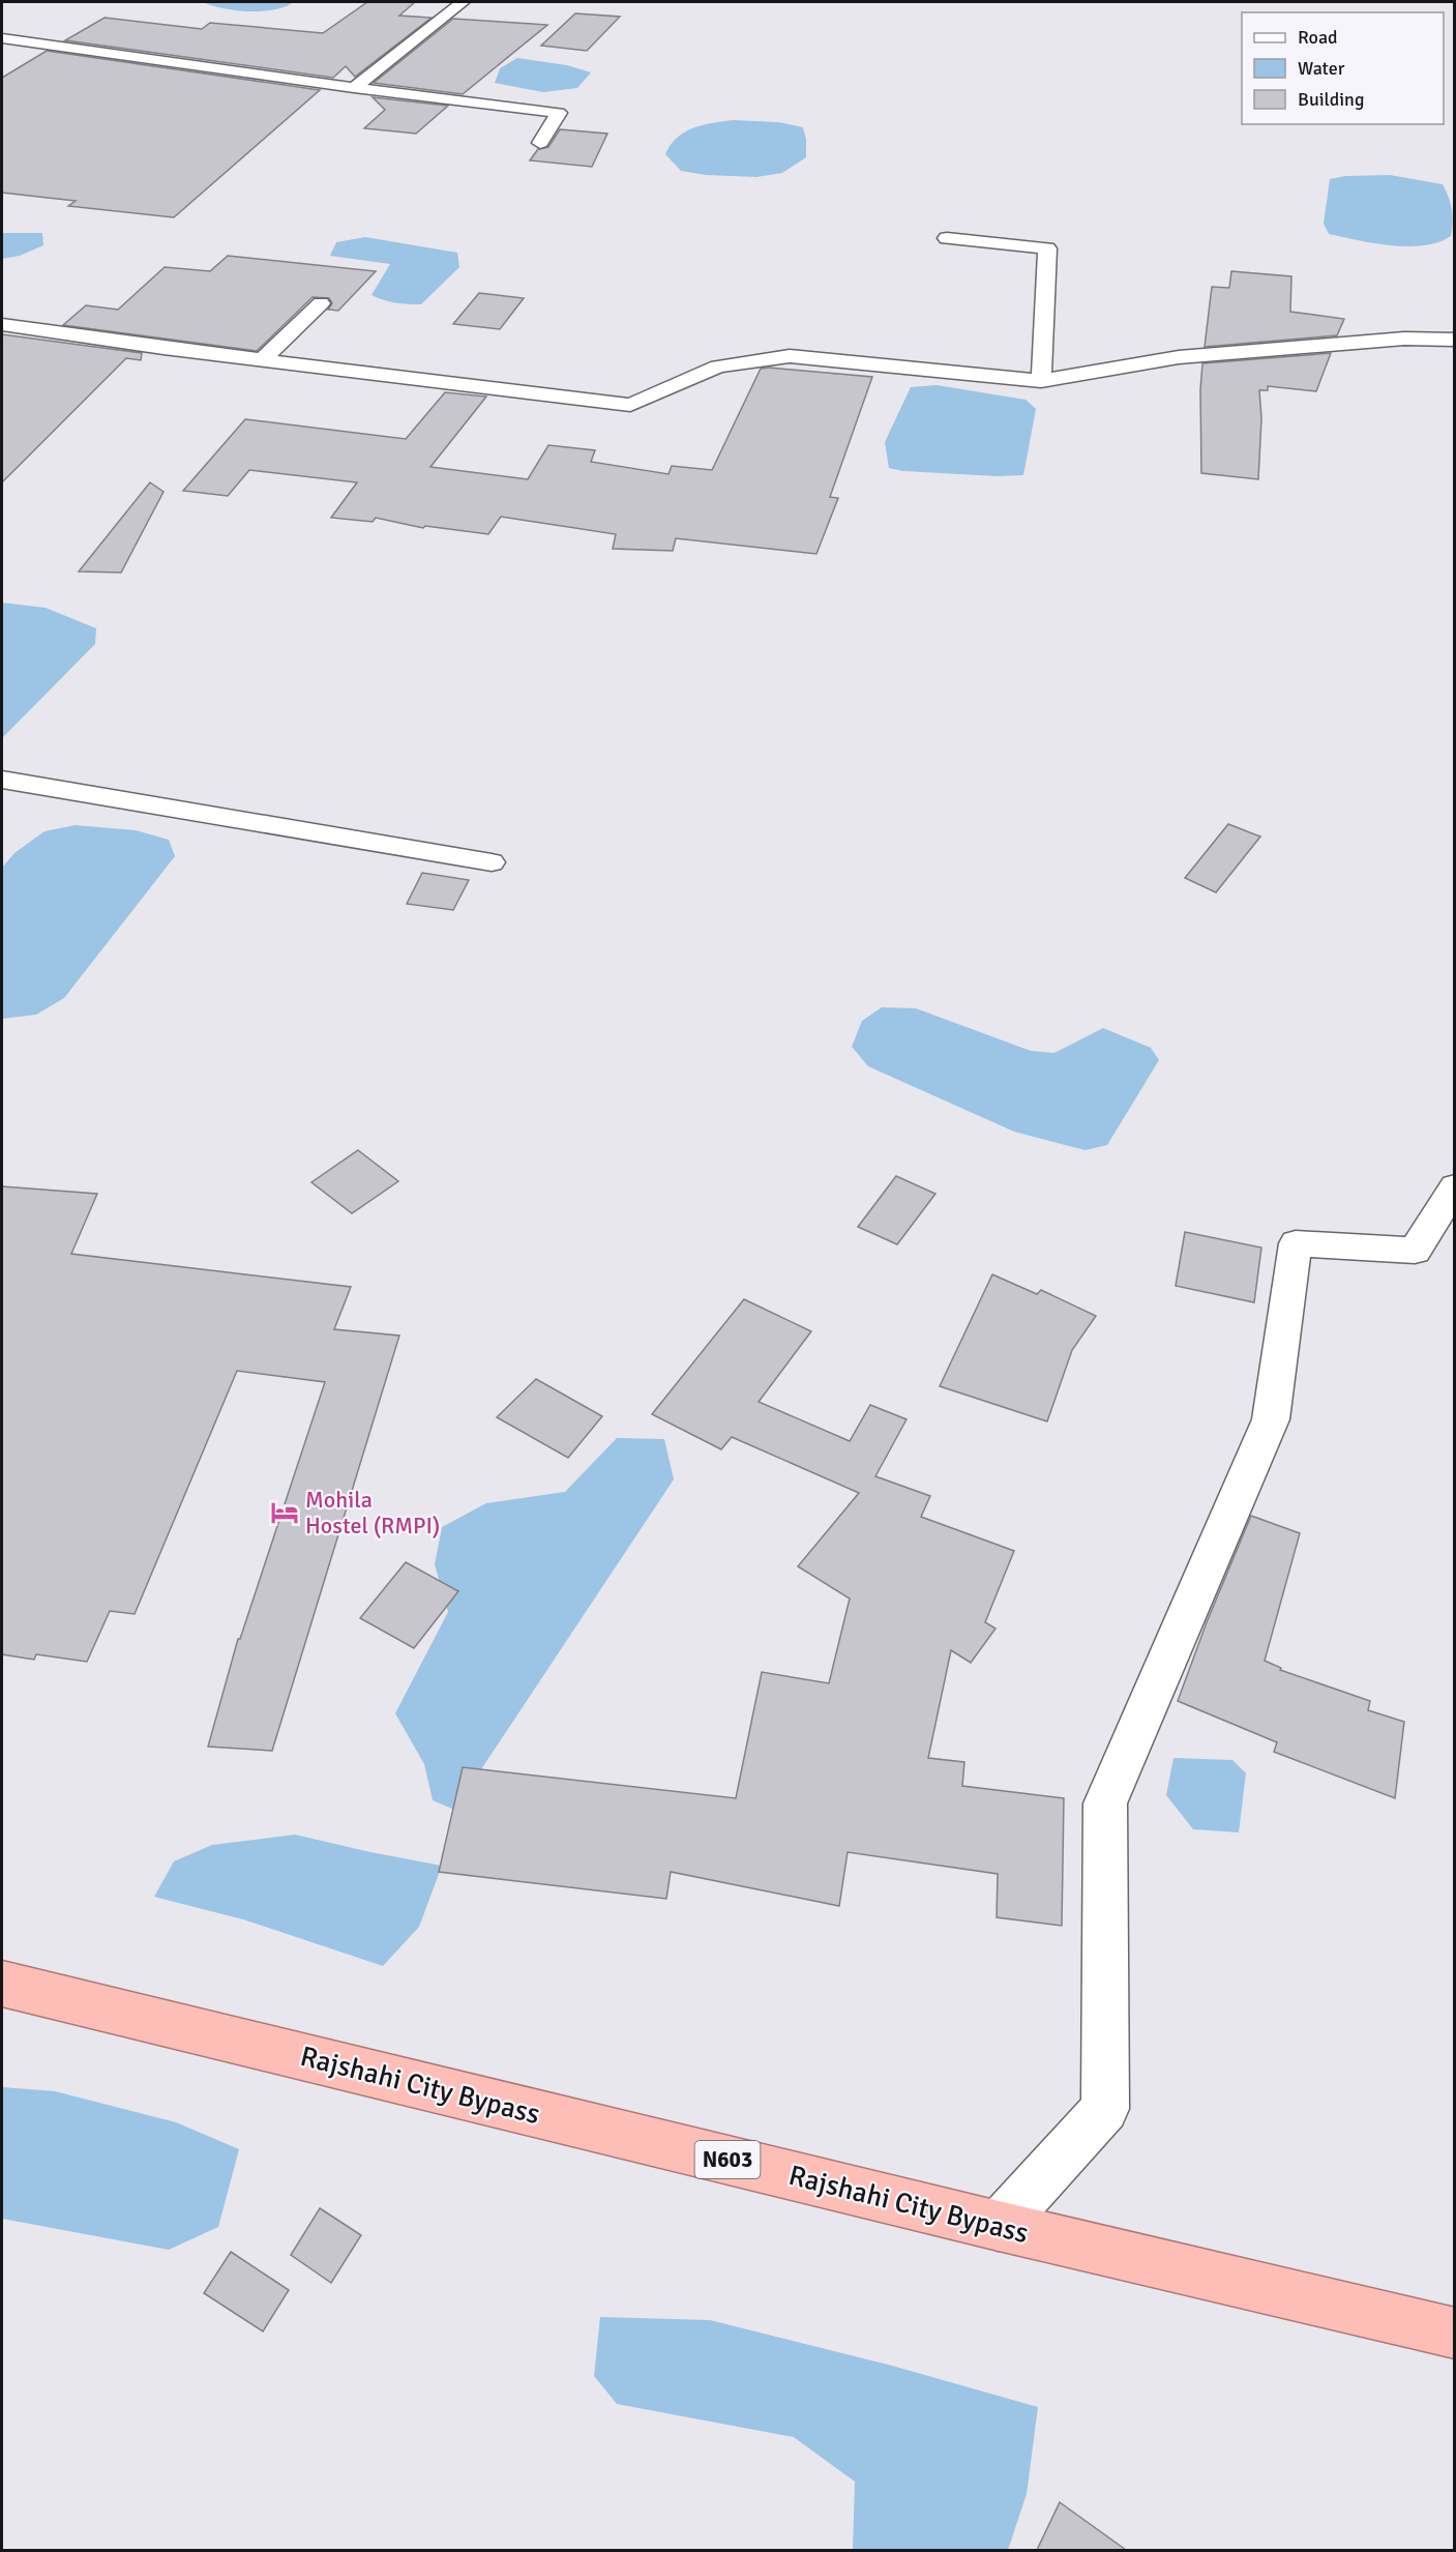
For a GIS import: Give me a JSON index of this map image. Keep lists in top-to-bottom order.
{
  "streets": {
    "highway": ["Rajshahi City Bypass", "N603"]
  },
  "places": {
    "hotel": ["Mohila Hostel (RMPI)"]
  },
  "legend": ["Road", "Water", "Building"]
}
